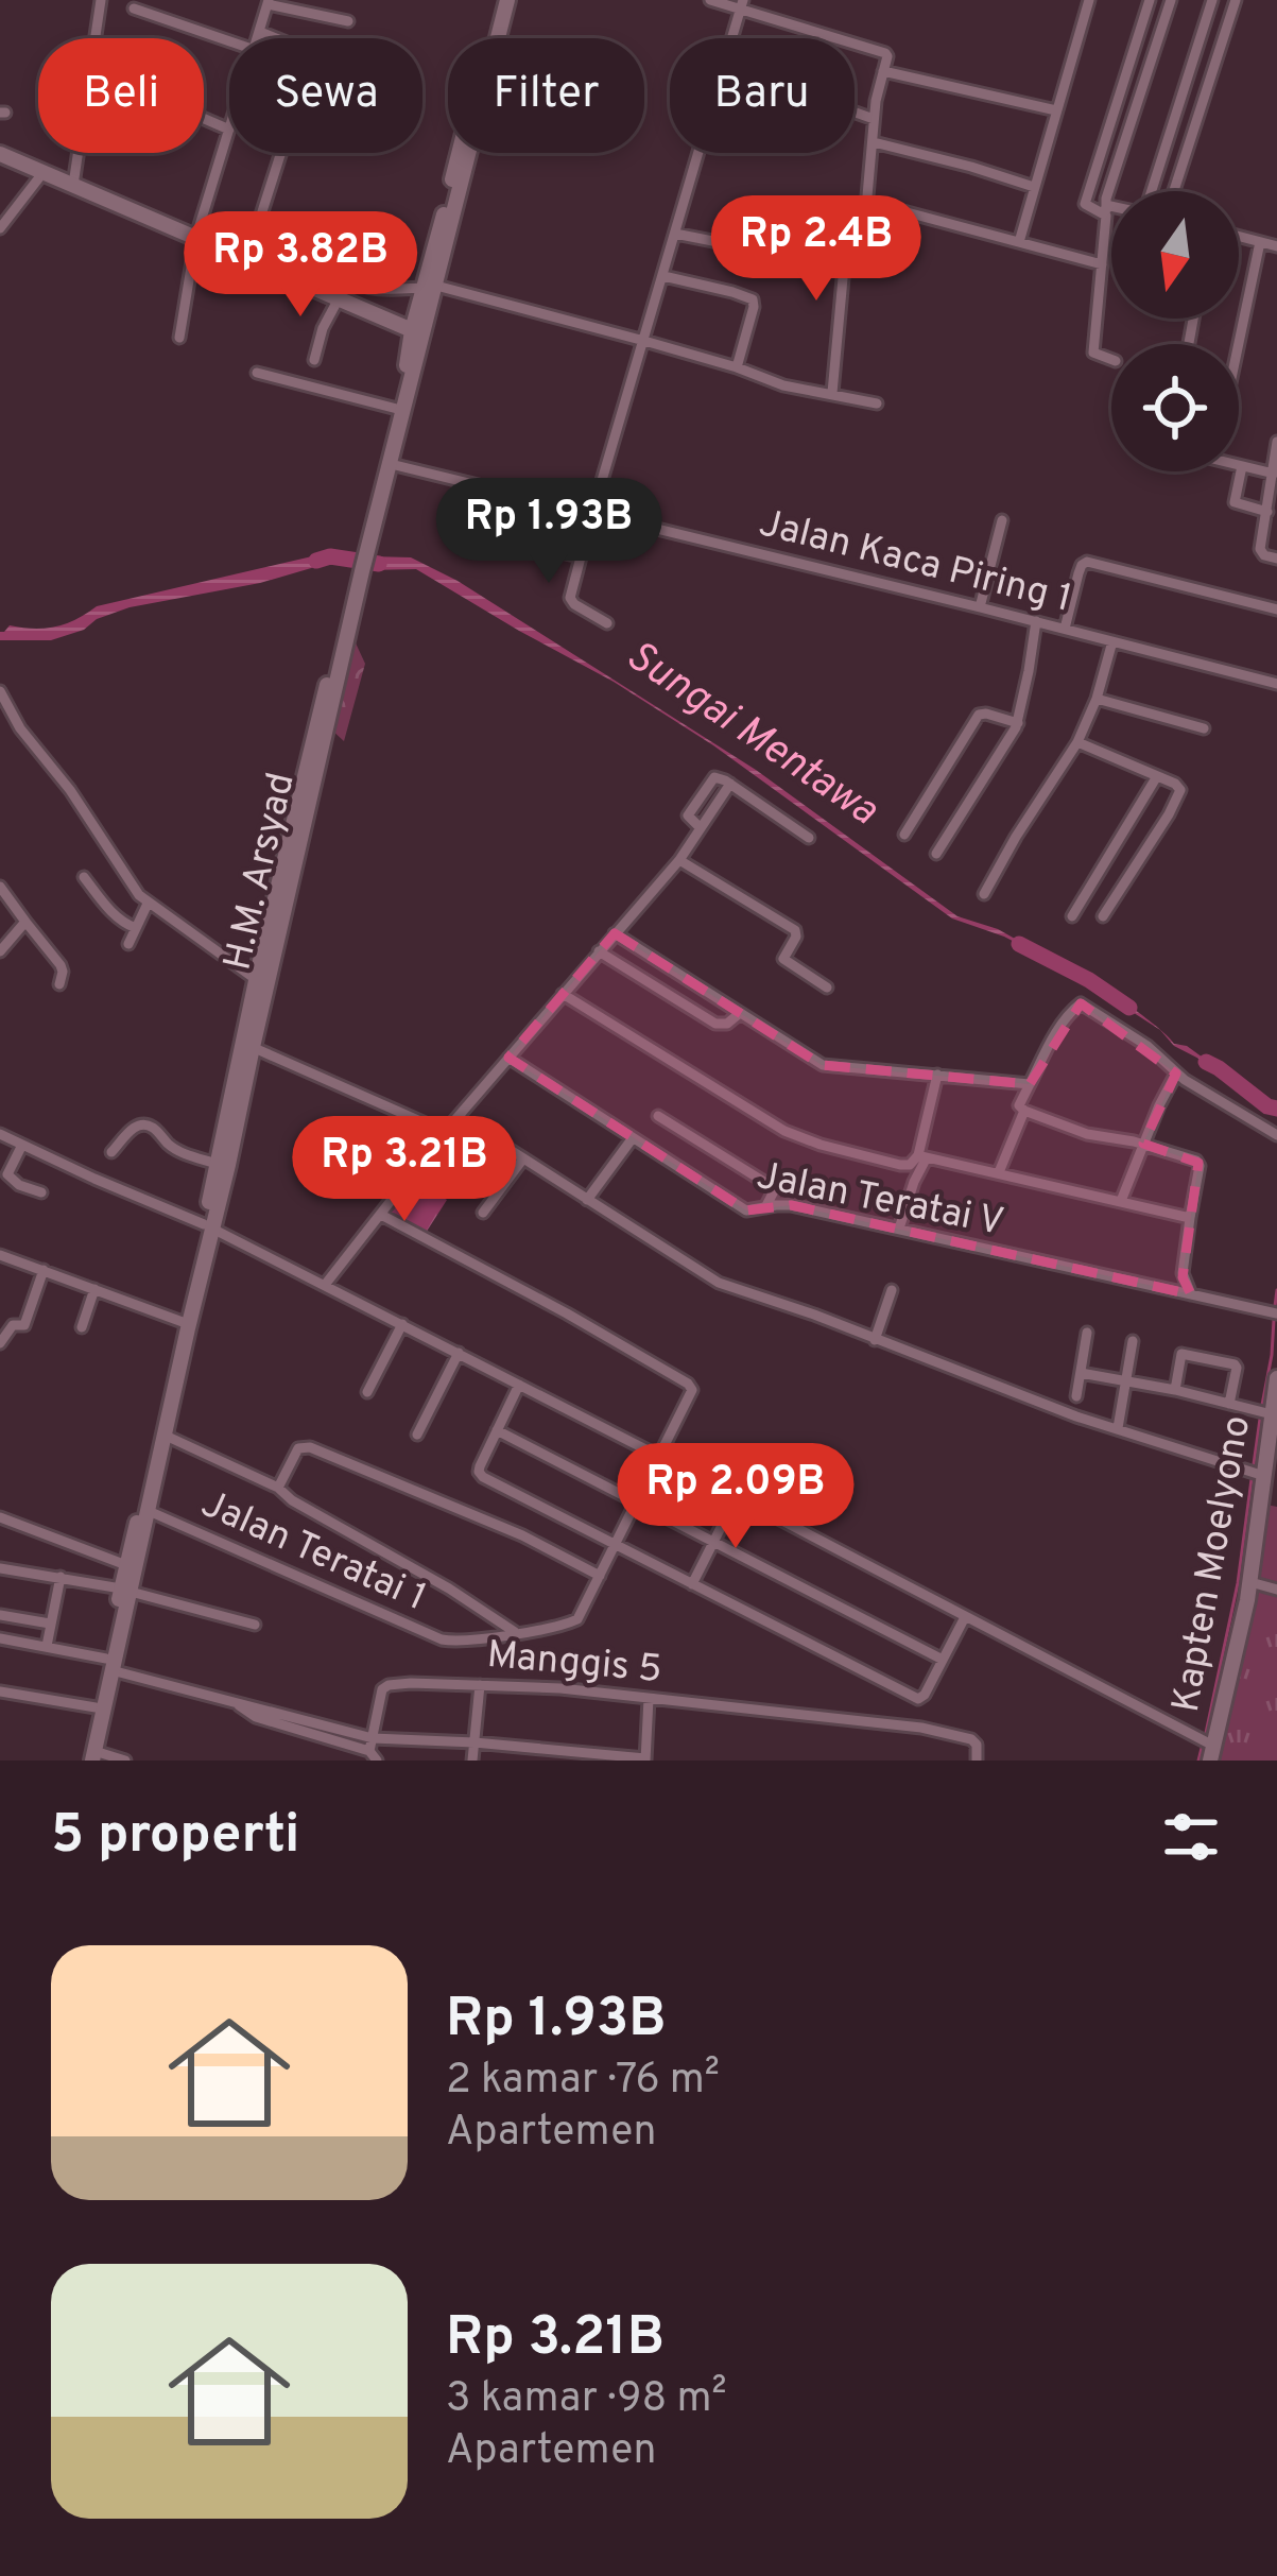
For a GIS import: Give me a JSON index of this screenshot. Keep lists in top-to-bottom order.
{
  "streets": {
    "street": [
      "Jalan Kaca Piring 1",
      "H.M. Arsyad",
      "Jalan Teratai V",
      "Jalan Teratai 1",
      "Kapten Moelyono",
      "Manggis 5"
    ]
  },
  "crossings": [
    ["Jalan Kaca Piring 1", "H.M. Arsyad"],
    ["H.M. Arsyad", "Jalan Teratai 1"],
    ["H.M. Arsyad", "Manggis 5"]
  ],
  "water": ["Sungai Mentawa"],
  "north": "bottom",
  "page": {
    "chip": [
      "Beli",
      "Sewa",
      "Filter",
      "Baru"
    ],
    "price": [
      "Rp 2.4B",
      "Rp 3.82B",
      "Rp 1.93B",
      "Rp 3.21B",
      "Rp 2.09B"
    ],
    "heading": "5 properti",
    "list": [
      {
        "name": "Rp 1.93B",
        "note": "2 kamar · 76 m² · Apartemen"
      },
      {
        "name": "Rp 3.21B",
        "note": "3 kamar · 98 m² · Apartemen"
      }
    ]
  }
}
